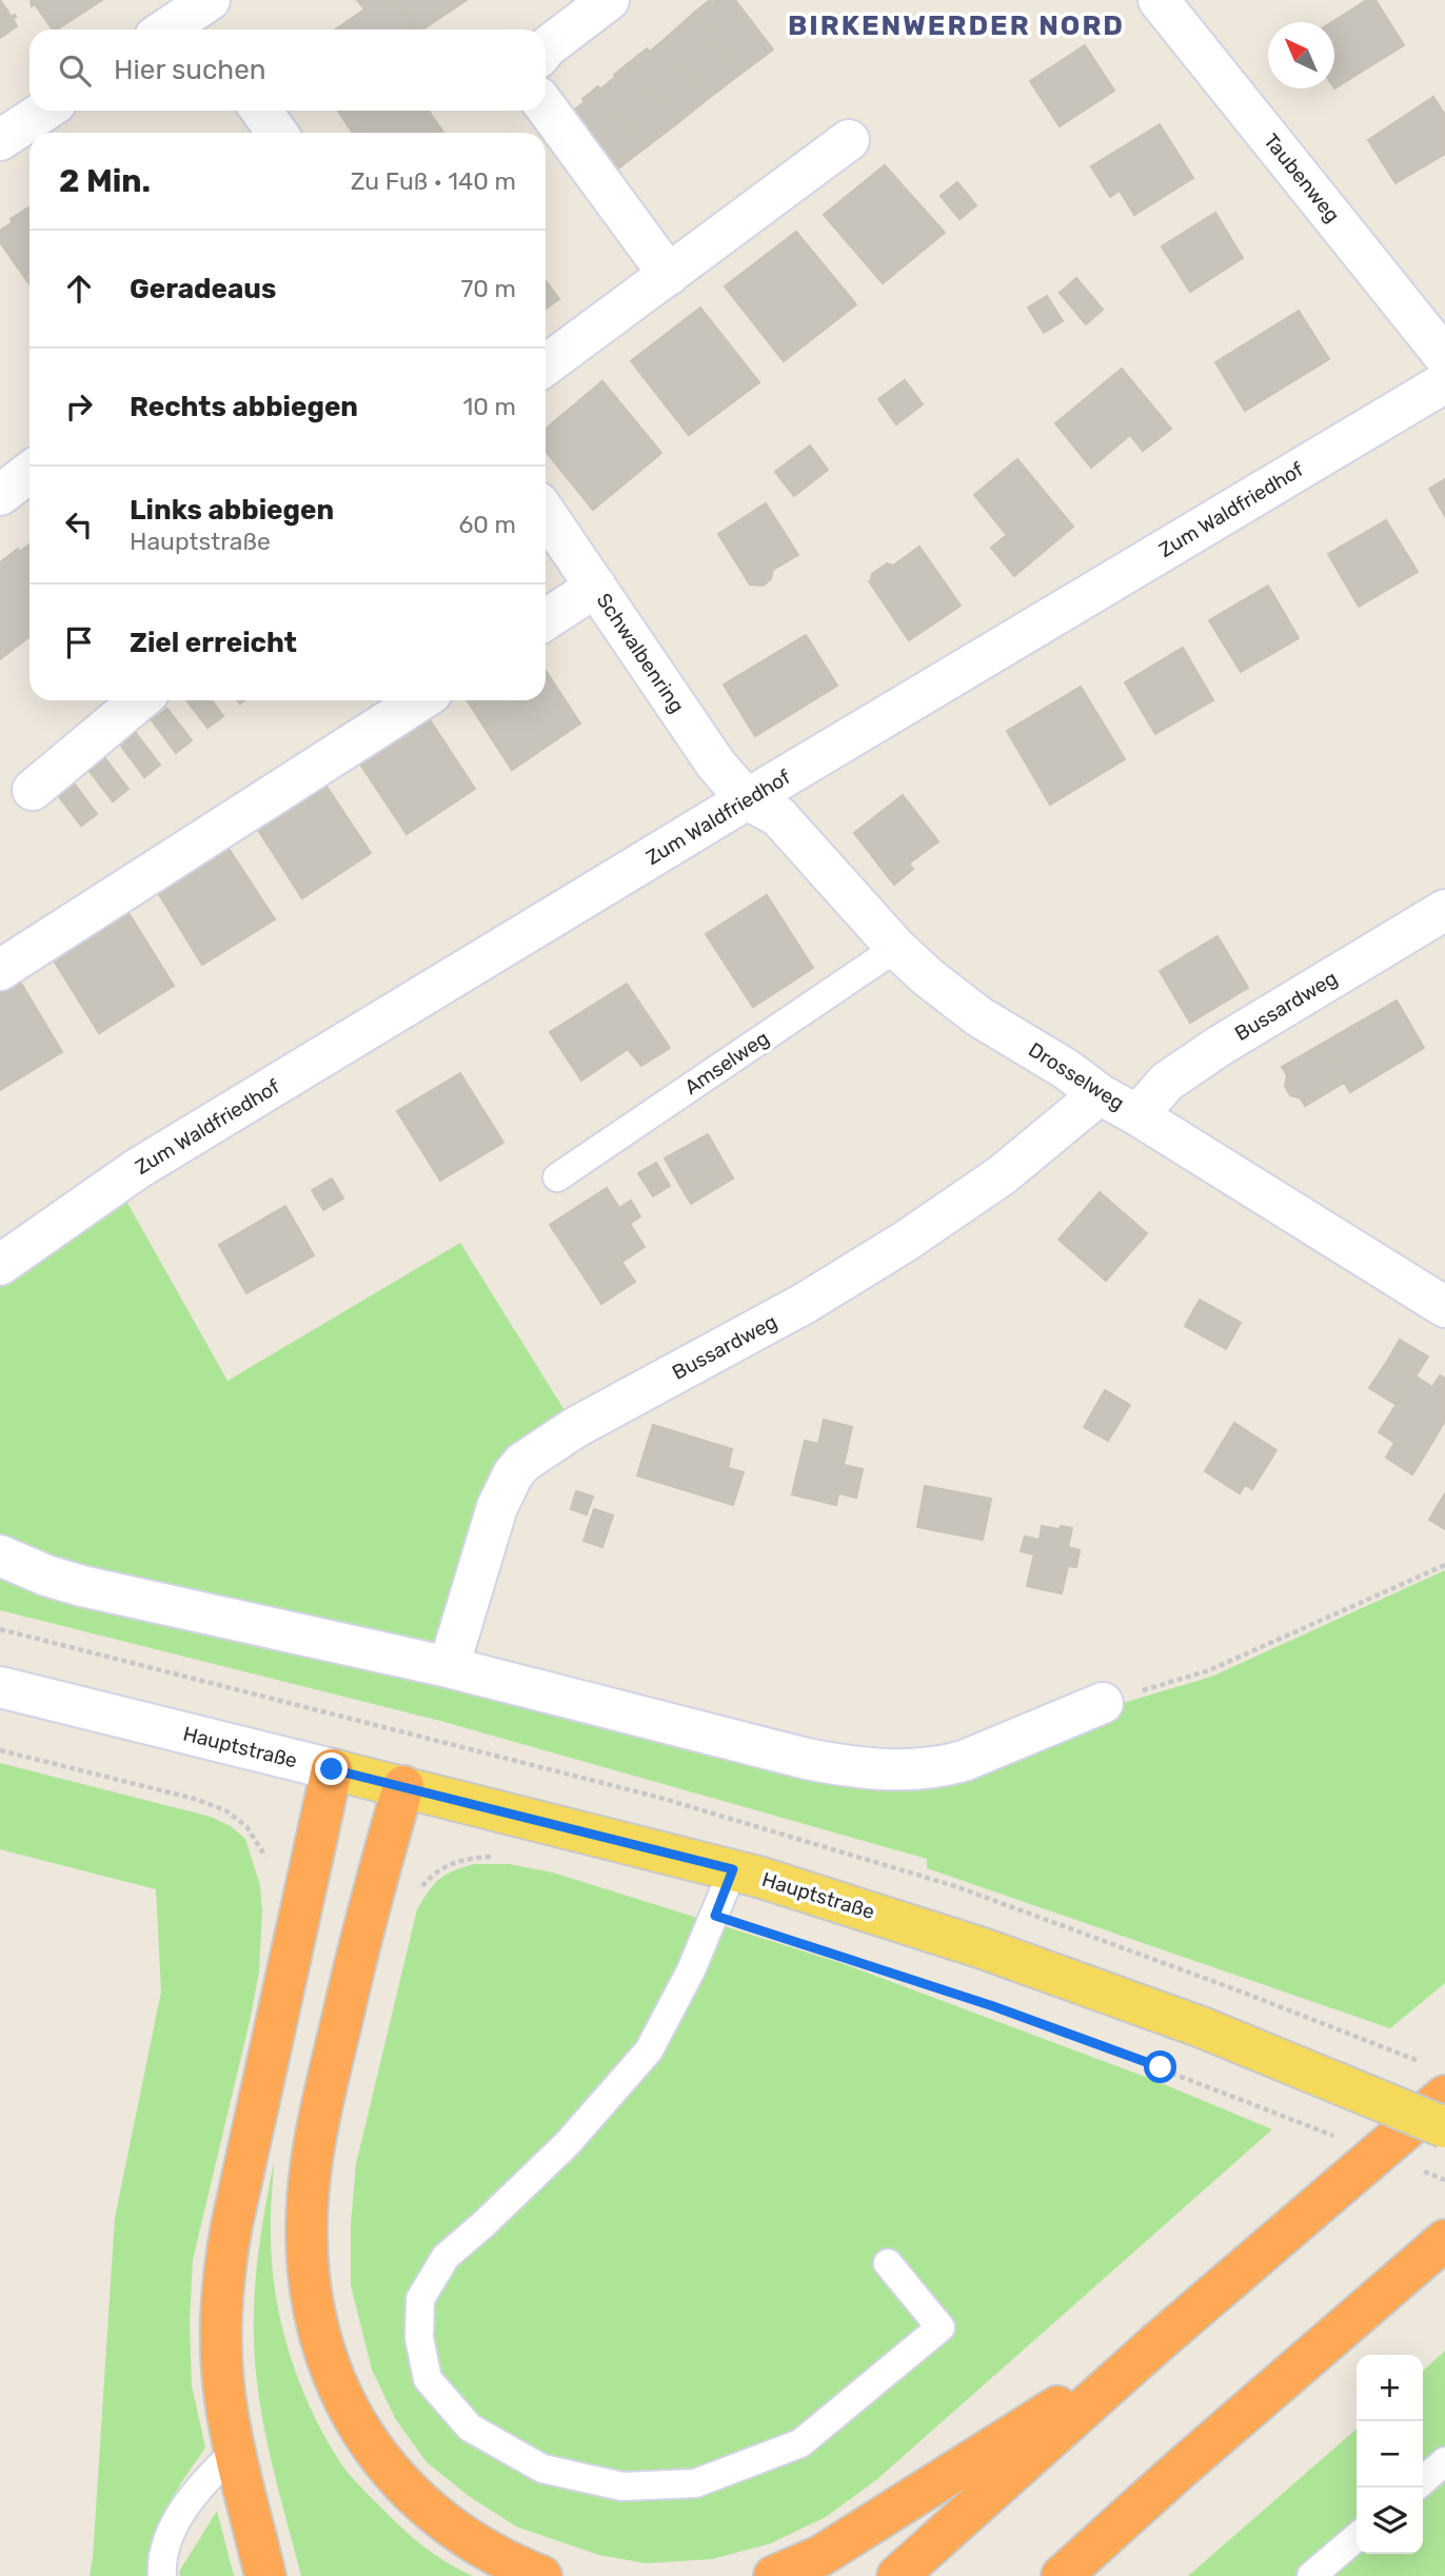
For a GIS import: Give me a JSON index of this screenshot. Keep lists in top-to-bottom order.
{
  "streets": {
    "main road": ["Hauptstraße"],
    "street": [
      "Taubenweg",
      "Zum Waldfriedhof",
      "Schwalbenring",
      "Bussardweg",
      "Drosselweg"
    ],
    "lane": ["Amselweg"]
  },
  "crossings": [
    ["Zum Waldfriedhof", "Schwalbenring"],
    ["Zum Waldfriedhof", "Drosselweg"],
    ["Schwalbenring", "Drosselweg"],
    ["Bussardweg", "Drosselweg"],
    ["Amselweg", "Drosselweg"]
  ],
  "districts": ["BIRKENWERDER NORD"],
  "north": "top left",
  "page": {
    "search": "Hier suchen",
    "heading": ["2 Min.", "Zu Fuß · 140 m"],
    "list": [
      ["Geradeaus", "70 m"],
      ["Rechts abbiegen", "10 m"],
      ["Links abbiegen", "Hauptstraße", "60 m"],
      "Ziel erreicht"
    ],
    "map_buttons": ["+", "−"]
  }
}
